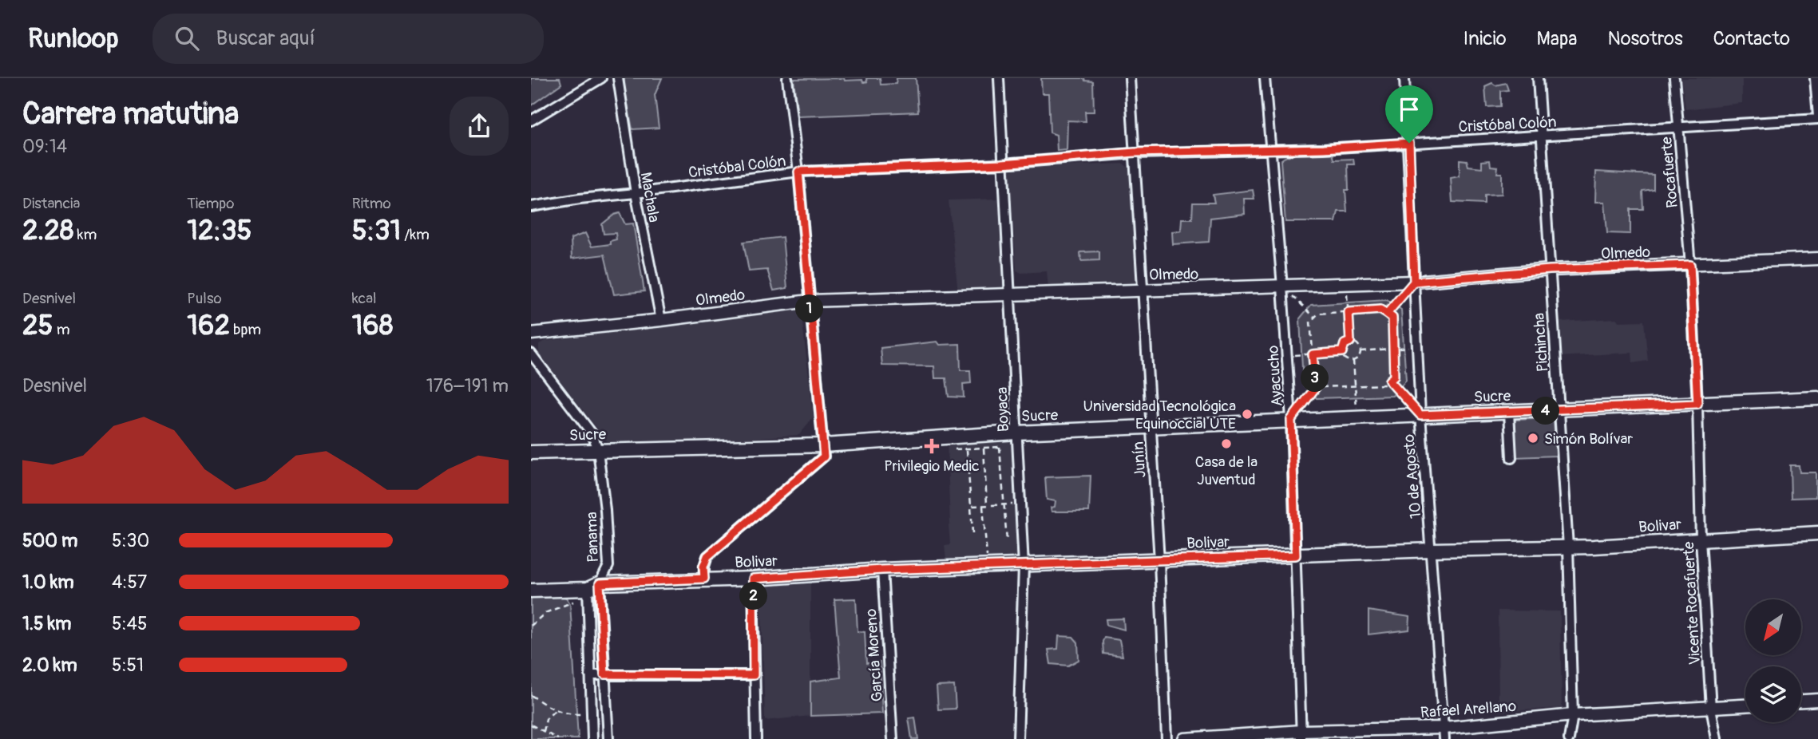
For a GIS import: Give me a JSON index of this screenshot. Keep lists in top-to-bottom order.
{
  "streets": {
    "main road": ["Sucre", "Bolivar"],
    "street": [
      "Cristóbal Colón",
      "Rocafuerte",
      "Machala",
      "Olmedo",
      "Pichincha",
      "Ayacucho",
      "Boyaca",
      "Junín",
      "10 de Agosto",
      "Panama",
      "Vicente Rocafuerte",
      "García Moreno",
      "Rafael Arellano"
    ]
  },
  "crossings": [
    ["Cristóbal Colón", "Rocafuerte"],
    ["Cristóbal Colón", "Machala"],
    ["Cristóbal Colón", "Pichincha"],
    ["Cristóbal Colón", "Ayacucho"],
    ["Cristóbal Colón", "Boyaca"],
    ["Cristóbal Colón", "Junín"],
    ["Cristóbal Colón", "10 de Agosto"],
    ["Rocafuerte", "Olmedo"],
    ["Rocafuerte", "Vicente Rocafuerte"],
    ["Machala", "Olmedo"],
    ["Olmedo", "Pichincha"],
    ["Olmedo", "Ayacucho"],
    ["Olmedo", "Boyaca"],
    ["Olmedo", "Junín"],
    ["Olmedo", "10 de Agosto"],
    ["Olmedo", "Vicente Rocafuerte"],
    ["Pichincha", "Sucre"],
    ["Pichincha", "Bolivar"],
    ["Pichincha", "Rafael Arellano"],
    ["Ayacucho", "Sucre"],
    ["Ayacucho", "Bolivar"],
    ["Ayacucho", "Rafael Arellano"],
    ["Sucre", "Boyaca"],
    ["Sucre", "Junín"],
    ["Sucre", "10 de Agosto"],
    ["Sucre", "Panama"],
    ["Sucre", "Vicente Rocafuerte"],
    ["Boyaca", "Bolivar"],
    ["Junín", "Bolivar"],
    ["10 de Agosto", "Bolivar"],
    ["10 de Agosto", "Rafael Arellano"],
    ["Bolivar", "Panama"],
    ["Bolivar", "Vicente Rocafuerte"],
    ["Bolivar", "García Moreno"],
    ["Vicente Rocafuerte", "Rafael Arellano"]
  ],
  "places": {
    "other": ["Universidad Tecnológica Equinoccial UTE", "Simón Bolívar", "Casa de la Juventud"],
    "health": ["Privilegio Medic"]
  },
  "north": "bottom left",
  "page": {
    "header": "Runloop",
    "search": "Buscar aquí",
    "nav": [
      "Inicio",
      "Mapa",
      "Nosotros",
      "Contacto"
    ],
    "heading": ["Carrera matutina", "09:14"],
    "stats": [
      ["Distancia", "2.28 km"],
      ["Tiempo", "12:35"],
      ["Ritmo", "5:31 /km"],
      ["Desnivel", "25 m"],
      ["Pulso", "162 bpm"],
      ["kcal", "168"]
    ],
    "pins": [
      "1",
      "3",
      "4",
      "2"
    ],
    "chart": ["Desnivel", "176–191 m"],
    "list": [
      {
        "name": "500 m",
        "note": "5:30"
      },
      {
        "name": "1.0 km",
        "note": "4:57"
      },
      {
        "name": "1.5 km",
        "note": "5:45"
      },
      {
        "name": "2.0 km",
        "note": "5:51"
      }
    ]
  }
}
